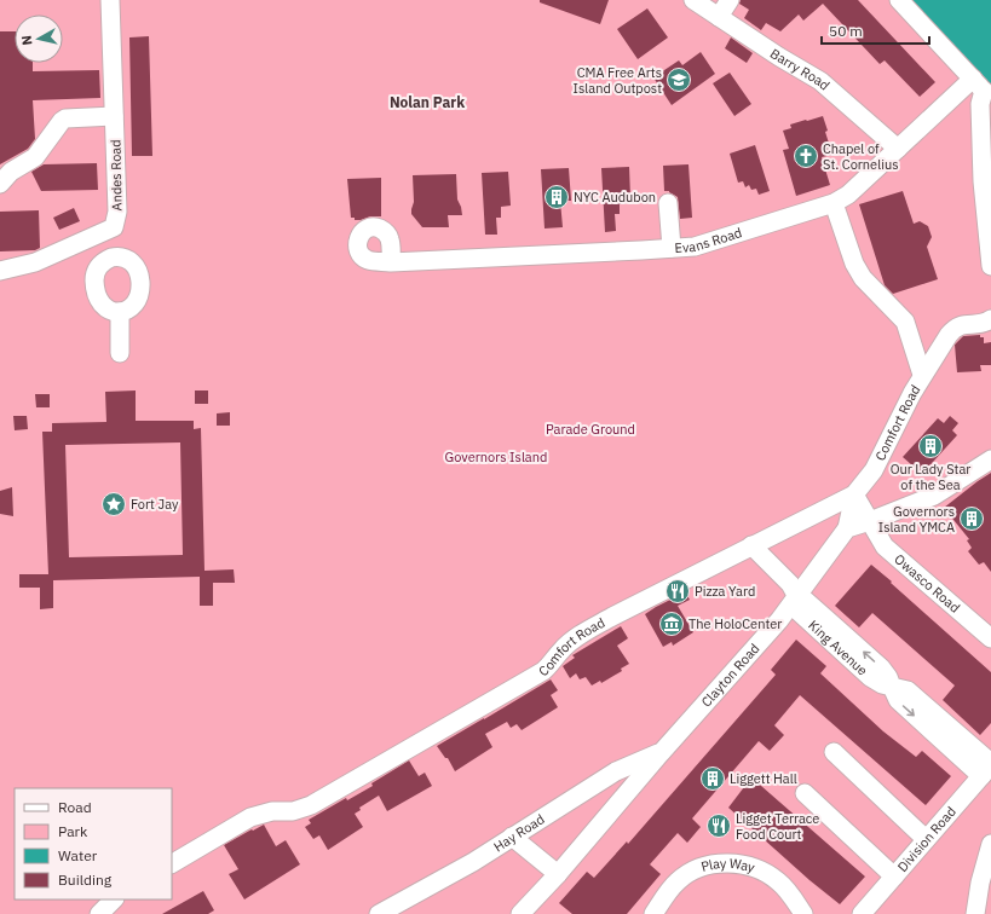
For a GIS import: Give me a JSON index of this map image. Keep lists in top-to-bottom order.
{
  "streets": {
    "street": [
      "Barry Road",
      "Andes Road",
      "Evans Road",
      "Comfort Road",
      "Owasco Road",
      "King Avenue",
      "Clayton Road",
      "Hay Road",
      "Division Road",
      "Play Way"
    ]
  },
  "crossings": [
    ["Barry Road", "Evans Road"],
    ["Evans Road", "Comfort Road"],
    ["Comfort Road", "Owasco Road"],
    ["Comfort Road", "King Avenue"],
    ["King Avenue", "Clayton Road"],
    ["King Avenue", "Division Road"],
    ["Clayton Road", "Hay Road"]
  ],
  "districts": ["Nolan Park"],
  "parks": ["Parade Ground", "Governors Island"],
  "places": {
    "school or university": ["CMA Free Arts Island Outpost"],
    "church": ["Chapel of St. Cornelius"],
    "building": [
      "NYC Audubon",
      "Our Lady Star of the Sea",
      "Governors Island YMCA",
      "Liggett Hall"
    ],
    "place": ["Fort Jay"],
    "restaurant": ["Pizza Yard", "Ligget Terrace Food Court"],
    "museum": ["The HoloCenter"]
  },
  "legend": [
    "Road",
    "Park",
    "Water",
    "Building"
  ],
  "scale_bar": "50 m",
  "north": "left"
}
